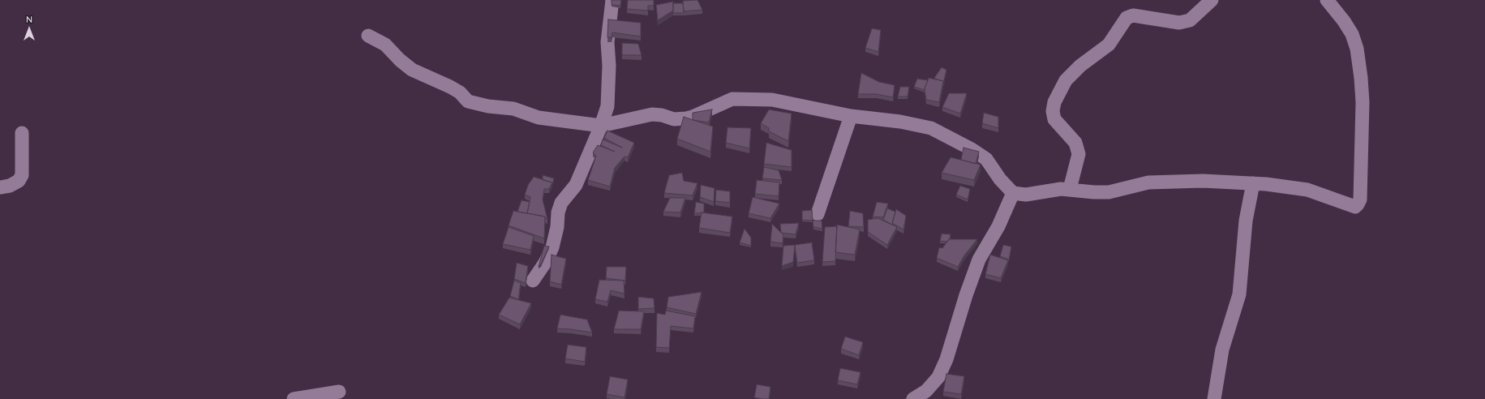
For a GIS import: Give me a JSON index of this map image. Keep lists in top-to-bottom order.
{
  "north": "top"
}
